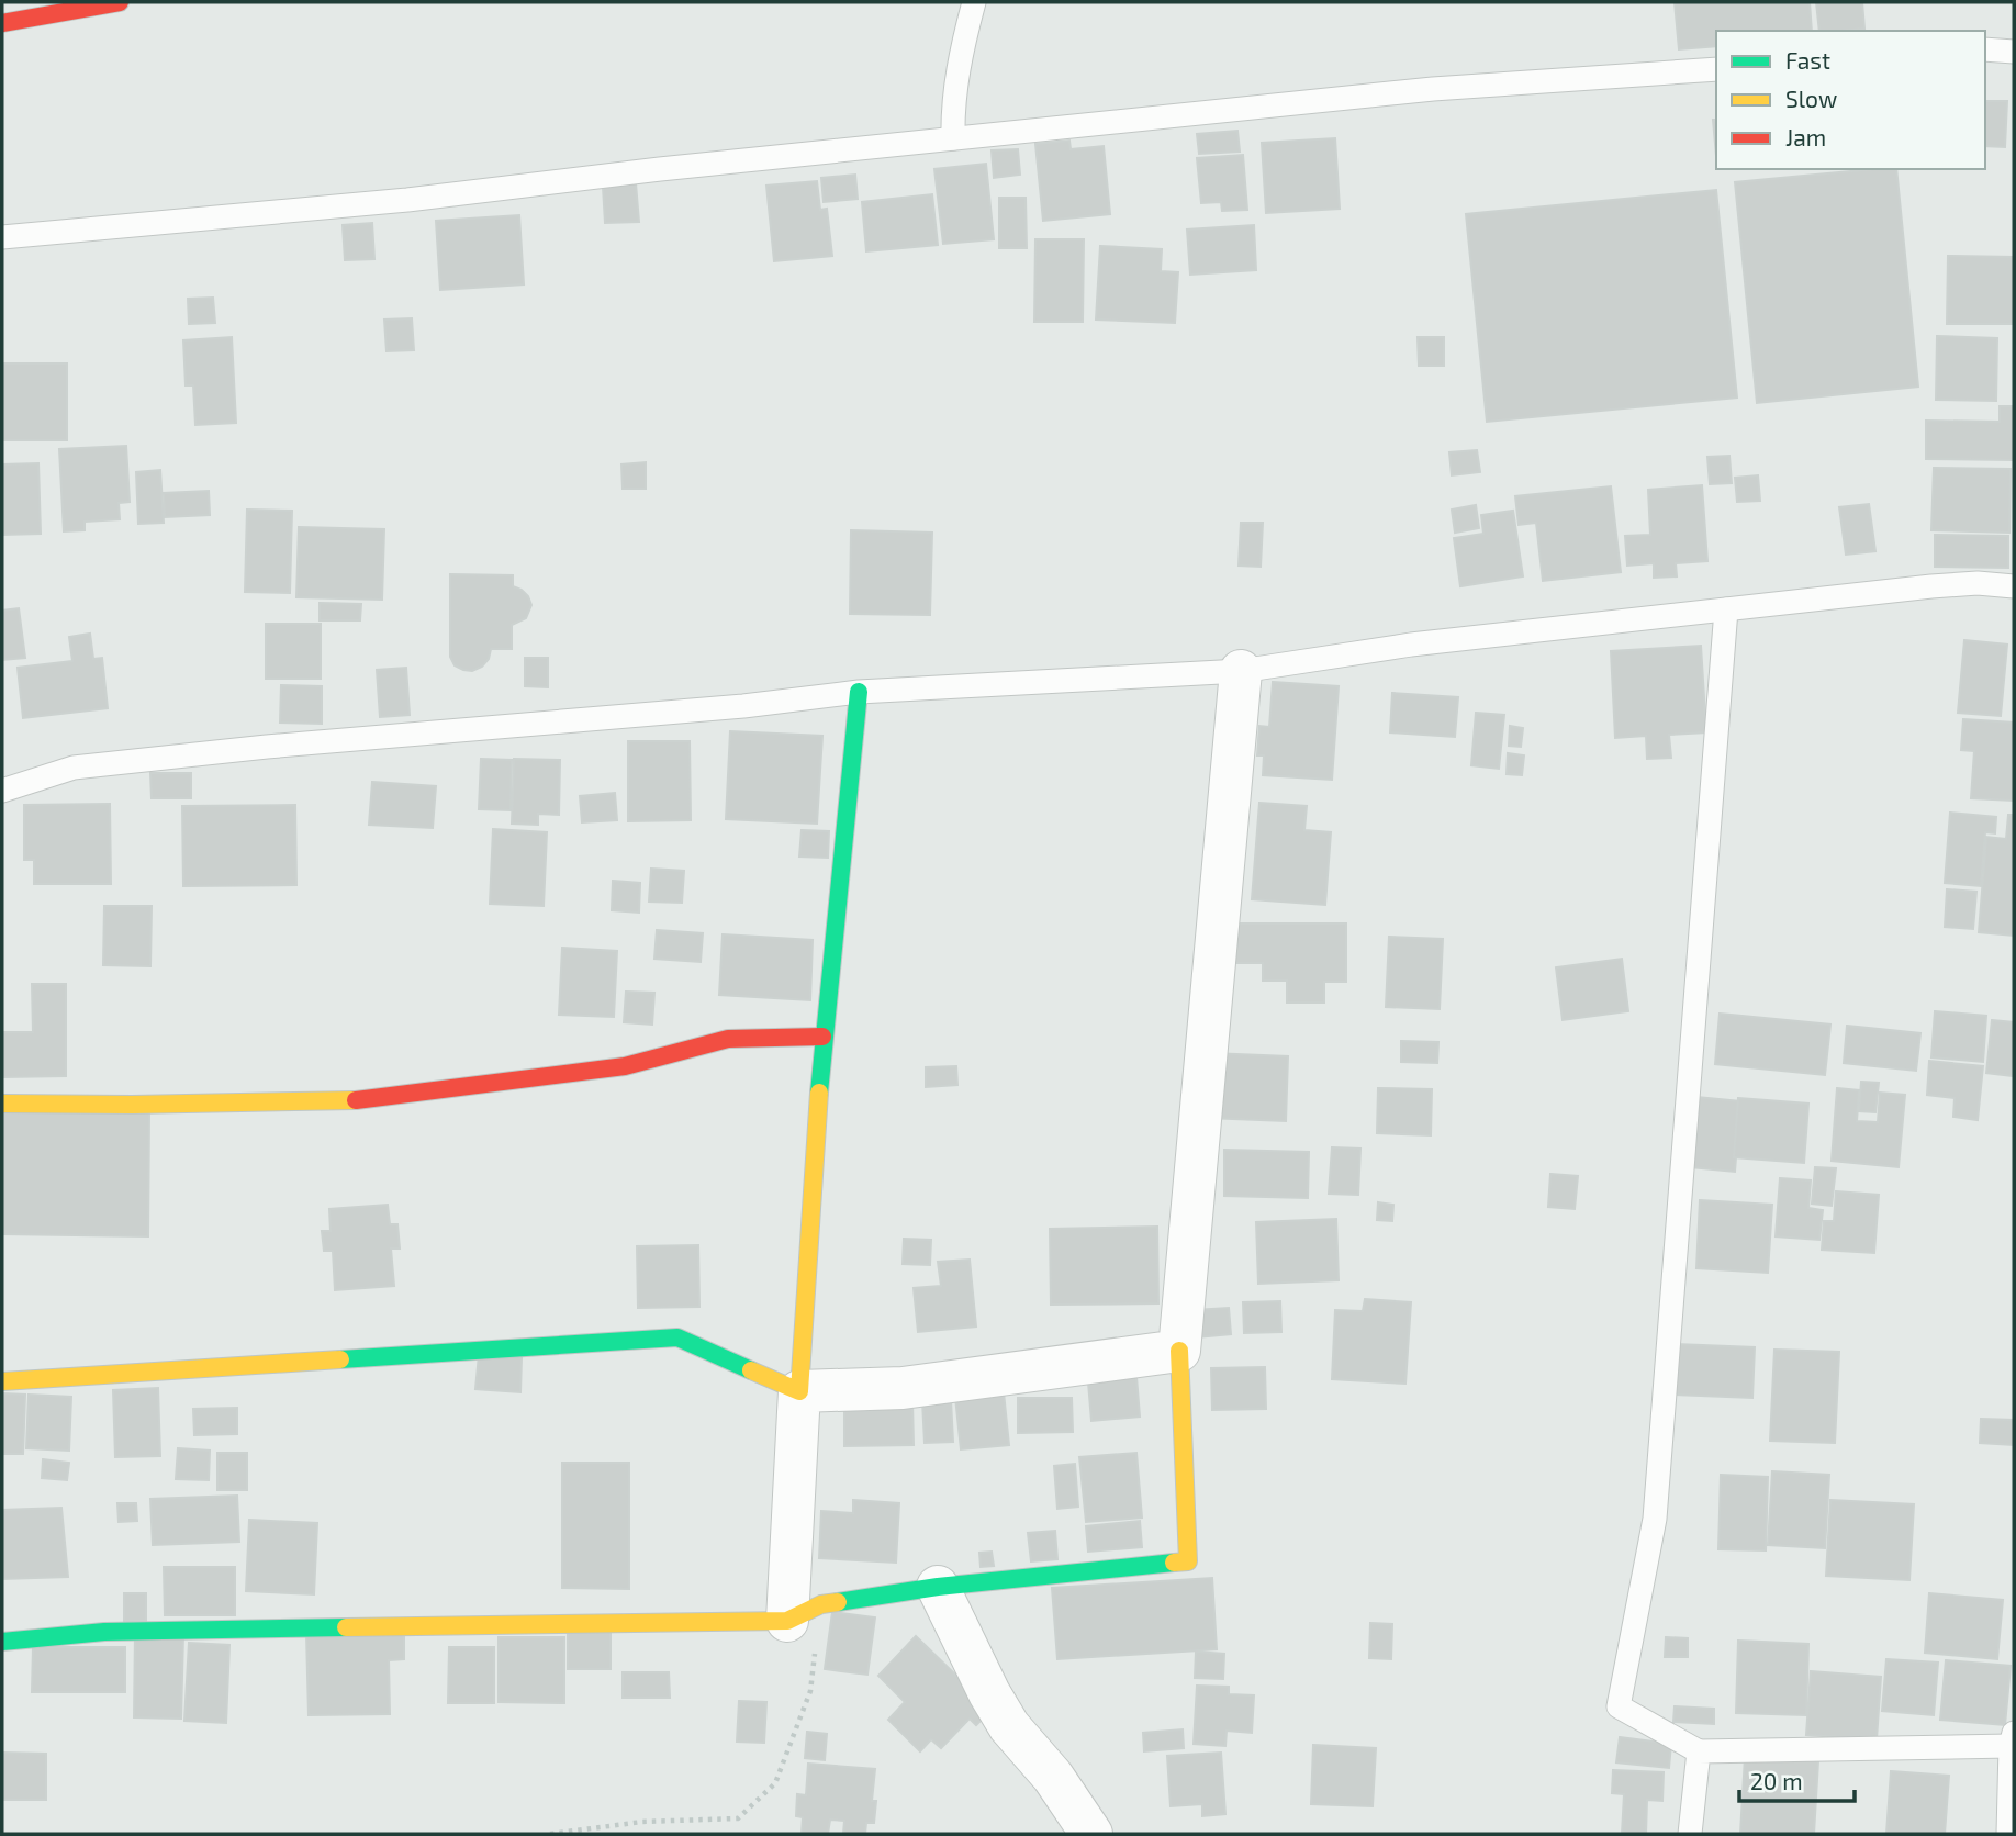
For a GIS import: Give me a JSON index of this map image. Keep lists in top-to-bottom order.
{
  "legend": ["Fast", "Slow", "Jam"],
  "scale_bar": "20 m"
}
